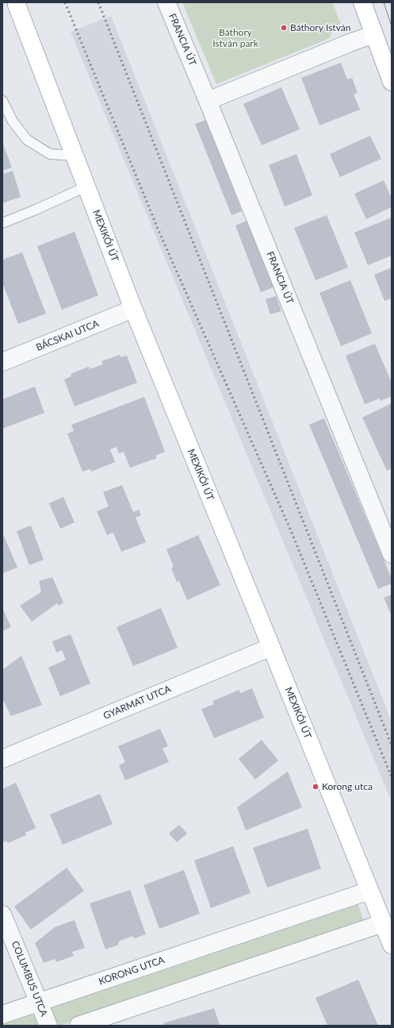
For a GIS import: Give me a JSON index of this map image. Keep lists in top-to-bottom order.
{
  "streets": {
    "street": [
      "FRANCIA ÚT",
      "MEXIKÓI ÚT",
      "BÁCSKAI UTCA",
      "GYARMAT UTCA",
      "KORONG UTCA",
      "COLUMBUS UTCA"
    ]
  },
  "crossings": [
    ["MEXIKÓI ÚT", "BÁCSKAI UTCA"],
    ["MEXIKÓI ÚT", "GYARMAT UTCA"],
    ["MEXIKÓI ÚT", "KORONG UTCA"],
    ["KORONG UTCA", "COLUMBUS UTCA"]
  ],
  "parks": ["Báthory István park"],
  "places": ["Báthory István", "Korong utca"]
}
